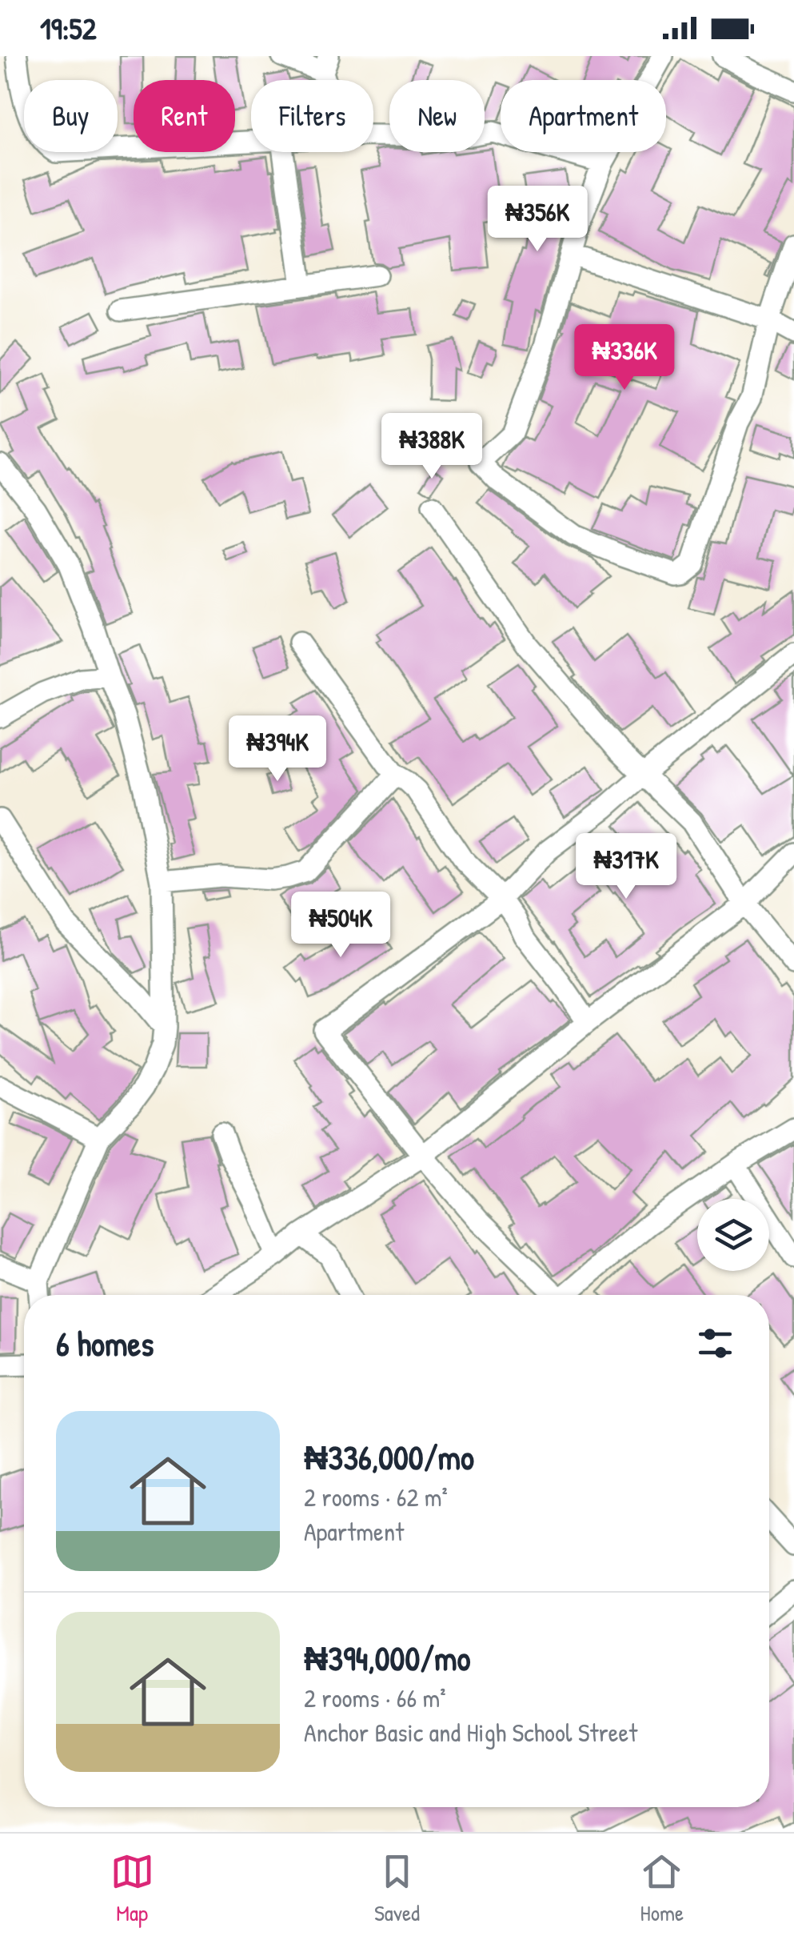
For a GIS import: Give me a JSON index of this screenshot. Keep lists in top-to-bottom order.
{
  "page": {
    "status": "19:52",
    "chip": [
      "Buy",
      "Rent",
      "Filters",
      "New",
      "Apartment"
    ],
    "price": [
      "₦356K",
      "₦336K",
      "₦388K",
      "₦394K",
      "₦317K",
      "₦504K"
    ],
    "heading": "6 homes",
    "list": [
      {
        "name": "₦336,000/mo",
        "note": "2 rooms · 62 m² · Apartment"
      },
      {
        "name": "₦394,000/mo",
        "note": "2 rooms · 66 m² · Anchor Basic and High School Street"
      }
    ],
    "tabs": ["Map", "Saved", "Home"]
  }
}
